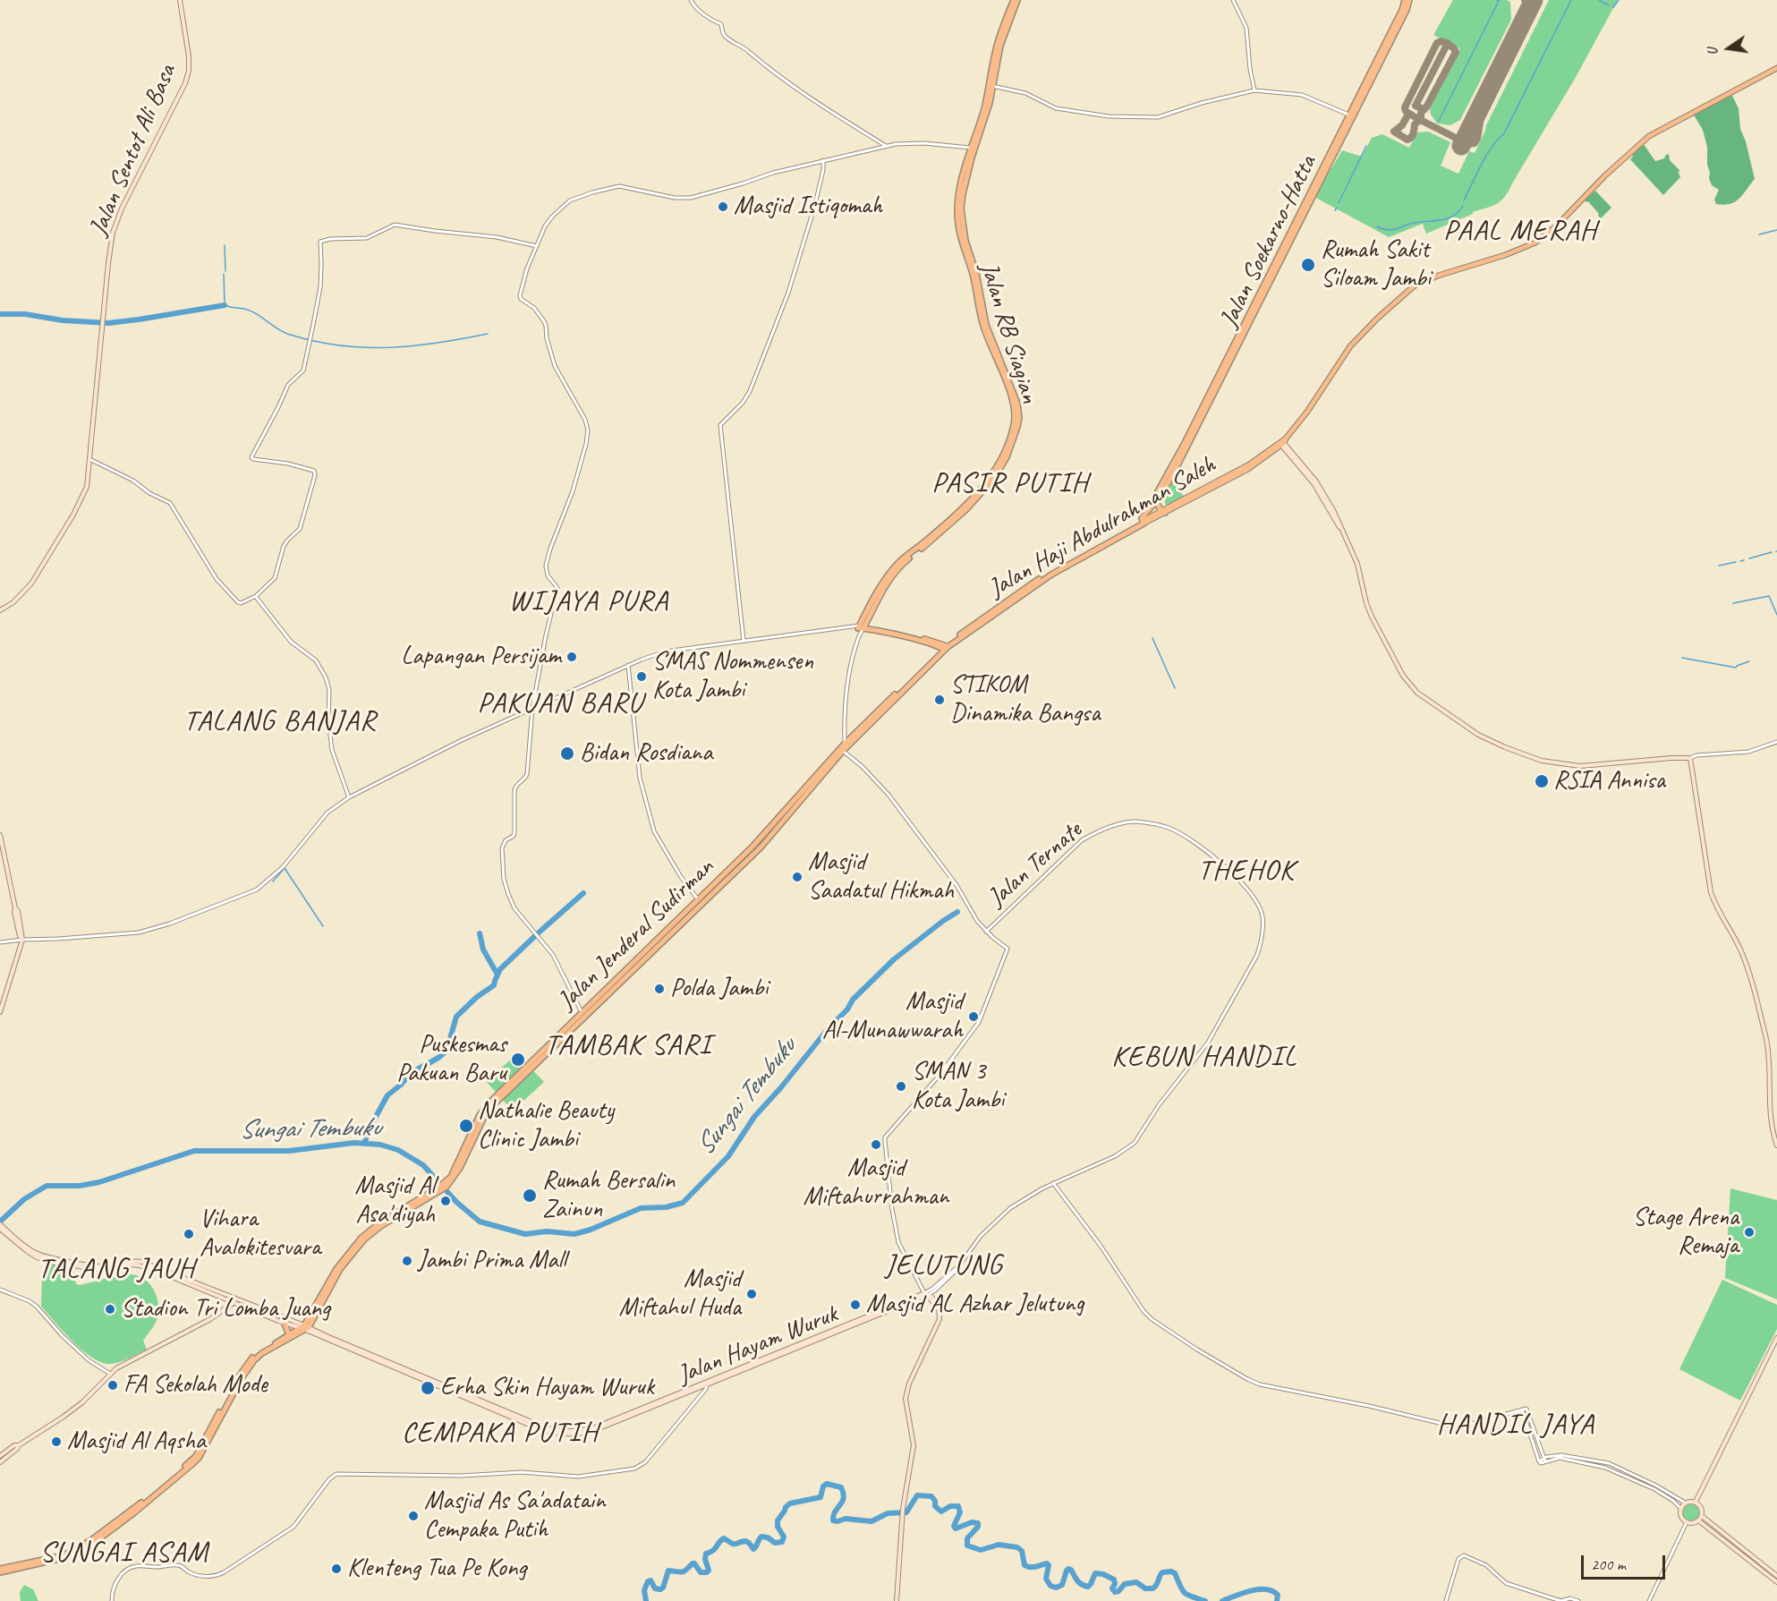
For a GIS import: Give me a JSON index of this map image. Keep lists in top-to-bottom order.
{
  "streets": {
    "highway": [
      "Jalan Soekarno-Hatta",
      "Jalan RB Siagian",
      "Jalan Haji Abdulrahman Saleh",
      "Jalan Jenderal Sudirman"
    ],
    "main road": ["Jalan Sentot Ali Basa", "Jalan Hayam Wuruk"],
    "street": ["Jalan Ternate"]
  },
  "crossings": [
    ["Jalan Soekarno-Hatta", "Jalan Haji Abdulrahman Saleh"],
    ["Jalan Haji Abdulrahman Saleh", "Jalan Jenderal Sudirman"],
    ["Jalan Jenderal Sudirman", "Jalan Hayam Wuruk"]
  ],
  "districts": [
    "PAAL MERAH",
    "PASIR PUTIH",
    "WIJAYA PURA",
    "PAKUAN BARU",
    "TALANG BANJAR",
    "THEHOK",
    "TAMBAK SARI",
    "KEBUN HANDIL",
    "JELUTUNG",
    "TALANG JAUH",
    "HANDIL JAYA",
    "CEMPAKA PUTIH",
    "SUNGAI ASAM"
  ],
  "water": ["Sungai Tembuku"],
  "places": [
    "Masjid Istiqomah",
    "Rumah Sakit Siloam Jambi",
    "Lapangan Persijam",
    "SMAS Nommensen Kota Jambi",
    "STIKOM Dinamika Bangsa",
    "Bidan Rosdiana",
    "RSIA Annisa",
    "Masjid Saadatul Hikmah",
    "Polda Jambi",
    "Masjid Al-Munawwarah",
    "Puskesmas Pakuan Baru",
    "SMAN 3 Kota Jambi",
    "Nathalie Beauty Clinic Jambi",
    "Masjid Miftahurrahman",
    "Rumah Bersalin Zainun",
    "Masjid Al Asa'diyah",
    "Stage Arena Remaja",
    "Vihara Avalokitesvara",
    "Jambi Prima Mall",
    "Masjid Miftahul Huda",
    "Masjid AL Azhar Jelutung",
    "Stadion Tri Lomba Juang",
    "FA Sekolah Mode",
    "Erha Skin Hayam Wuruk",
    "Masjid Al Aqsha",
    "Masjid As Sa'adatain Cempaka Putih",
    "Klenteng Tua Pe Kong"
  ],
  "scale_bar": "200 m",
  "north": "left"
}
